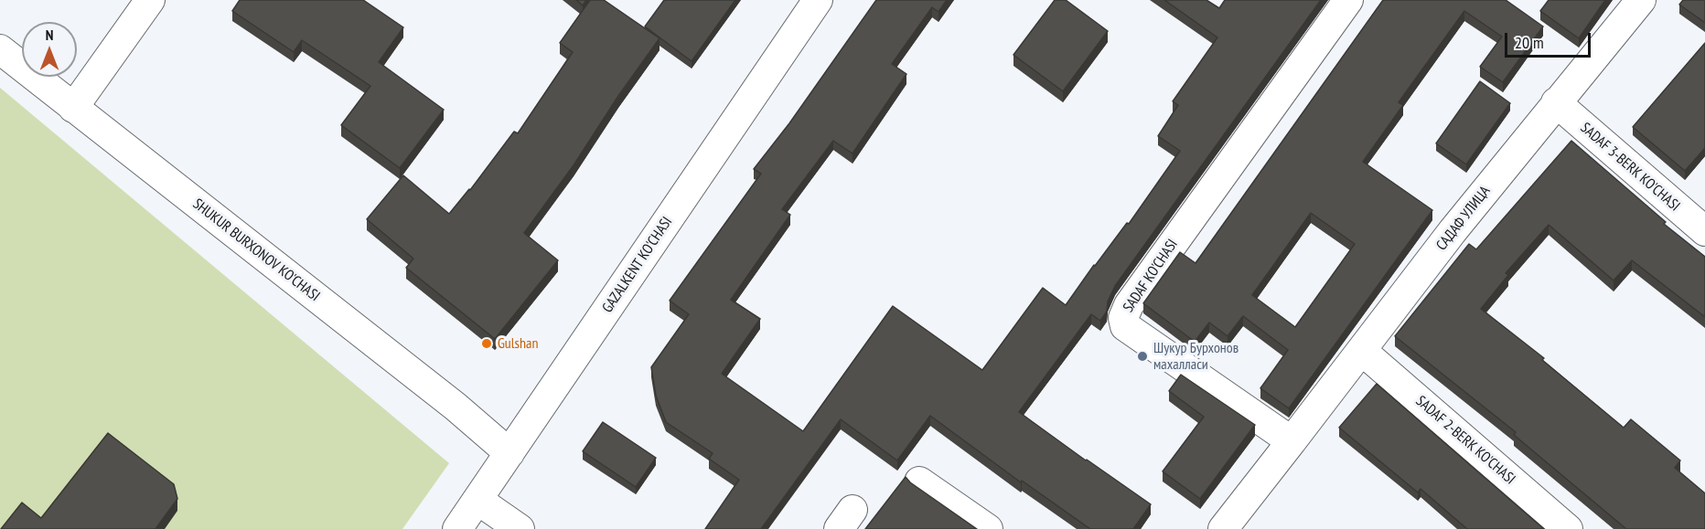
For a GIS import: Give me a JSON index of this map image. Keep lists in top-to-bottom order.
{
  "streets": {
    "street": [
      "SADAF 3-BERK KO'CHASI",
      "САДАФ УЛИЦА",
      "SHUKUR BURXONOV KO'CHASI",
      "GAZALKENT KO'CHASI",
      "SADAF KO'CHASI",
      "SADAF 2-BERK KO'CHASI"
    ]
  },
  "crossings": [
    ["SADAF 3-BERK KO'CHASI", "САДАФ УЛИЦА"],
    ["САДАФ УЛИЦА", "SADAF KO'CHASI"],
    ["САДАФ УЛИЦА", "SADAF 2-BERK KO'CHASI"],
    ["SHUKUR BURXONOV KO'CHASI", "GAZALKENT KO'CHASI"]
  ],
  "places": ["Gulshan", "Шукур Бурхонов махалласи"],
  "scale_bar": "20 m",
  "north": "top"
}
